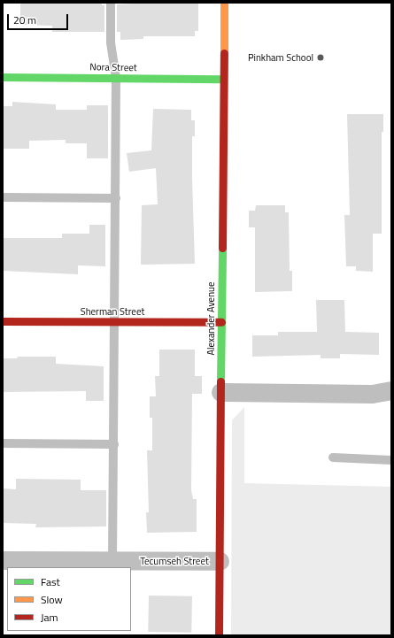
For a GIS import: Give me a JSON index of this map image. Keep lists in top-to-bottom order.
{
  "streets": {
    "street": [
      "Nora Street",
      "Sherman Street",
      "Alexander Avenue",
      "Tecumseh Street"
    ]
  },
  "crossings": [
    ["Nora Street", "Alexander Avenue"],
    ["Sherman Street", "Alexander Avenue"],
    ["Alexander Avenue", "Tecumseh Street"]
  ],
  "places": ["Pinkham School"],
  "legend": ["Fast", "Slow", "Jam"],
  "scale_bar": "20 m"
}
